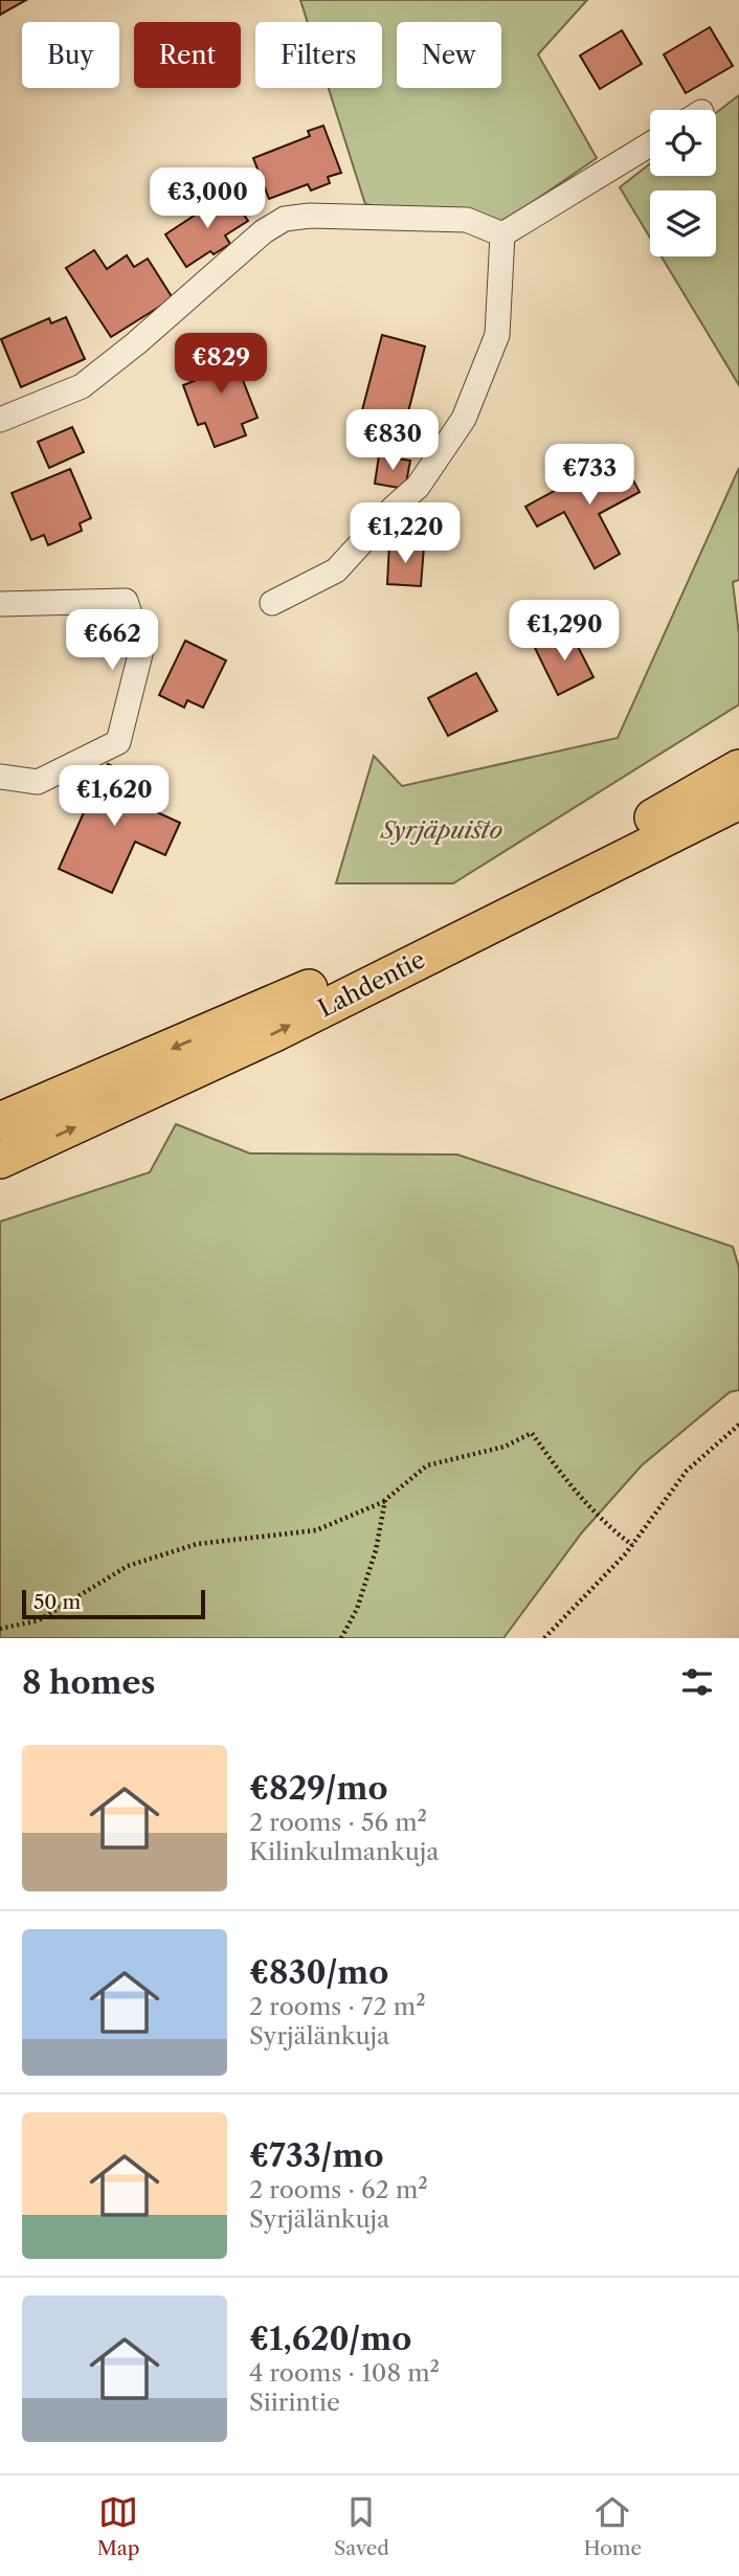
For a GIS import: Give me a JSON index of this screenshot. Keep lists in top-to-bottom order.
{
  "streets": {
    "main road": ["Lahdentie"]
  },
  "parks": ["Syrjäpuisto"],
  "scale_bar": "50 m",
  "page": {
    "chip": [
      "Buy",
      "Rent",
      "Filters",
      "New"
    ],
    "price": [
      "€3,000",
      "€829",
      "€830",
      "€733",
      "€1,220",
      "€1,290",
      "€662",
      "€1,620"
    ],
    "scale": "50 m",
    "heading": "8 homes",
    "list": [
      {
        "name": "€829/mo",
        "note": "2 rooms · 56 m² · Kilinkulmankuja"
      },
      {
        "name": "€830/mo",
        "note": "2 rooms · 72 m² · Syrjälänkuja"
      },
      {
        "name": "€733/mo",
        "note": "2 rooms · 62 m² · Syrjälänkuja"
      },
      {
        "name": "€1,620/mo",
        "note": "4 rooms · 108 m² · Siirintie"
      }
    ],
    "tabs": ["Map", "Saved", "Home"]
  }
}
